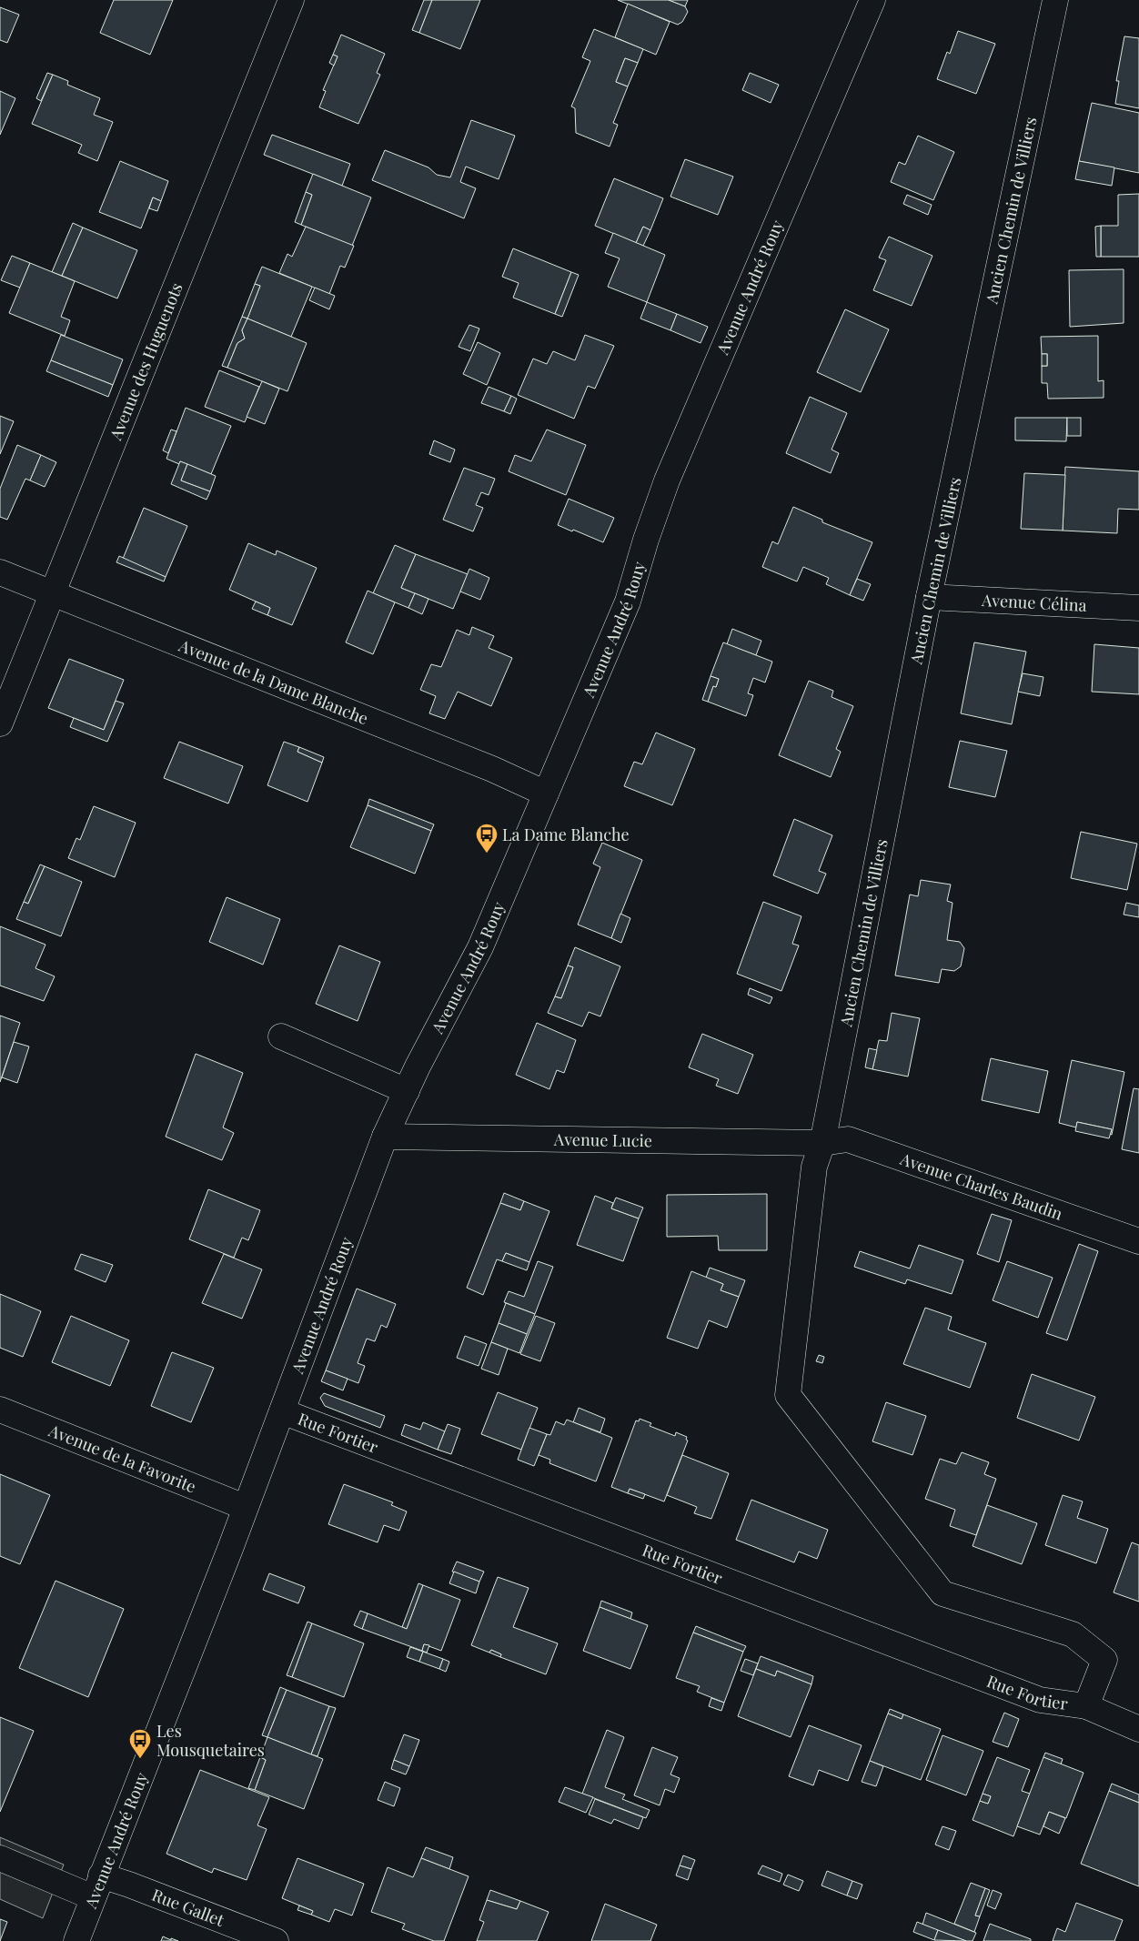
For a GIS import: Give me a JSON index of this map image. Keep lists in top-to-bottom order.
{
  "streets": {
    "street": [
      "Ancien Chemin de Villiers",
      "Avenue André Rouy",
      "Avenue des Huguenots",
      "Avenue Célina",
      "Avenue de la Dame Blanche",
      "Avenue Lucie",
      "Avenue Charles Baudin",
      "Rue Fortier",
      "Avenue de la Favorite",
      "Rue Gallet"
    ]
  },
  "crossings": [
    ["Ancien Chemin de Villiers", "Avenue Célina"],
    ["Ancien Chemin de Villiers", "Avenue Lucie"],
    ["Ancien Chemin de Villiers", "Avenue Charles Baudin"],
    ["Ancien Chemin de Villiers", "Rue Fortier"],
    ["Avenue André Rouy", "Avenue de la Dame Blanche"],
    ["Avenue André Rouy", "Avenue Lucie"],
    ["Avenue André Rouy", "Rue Fortier"],
    ["Avenue André Rouy", "Avenue de la Favorite"],
    ["Avenue André Rouy", "Rue Gallet"],
    ["Avenue des Huguenots", "Avenue de la Dame Blanche"],
    ["Avenue Lucie", "Avenue Charles Baudin"]
  ],
  "places": {
    "bus stop": ["La Dame Blanche", "Les Mousquetaires"]
  }
}
